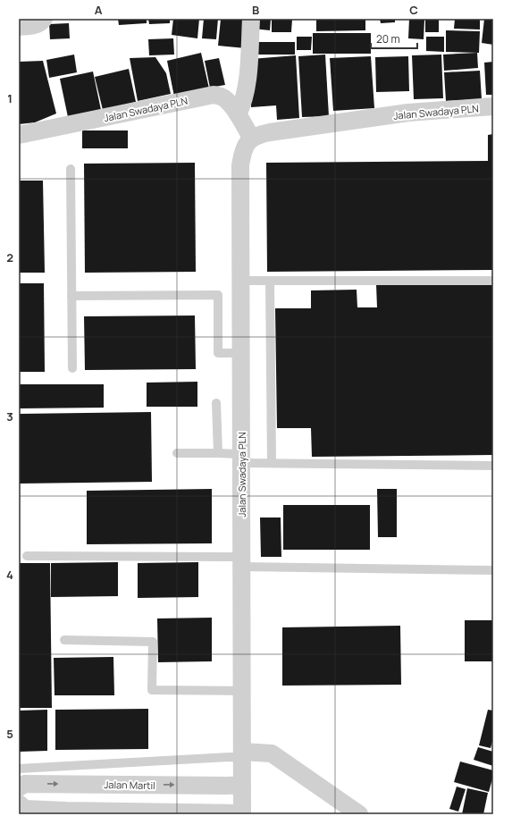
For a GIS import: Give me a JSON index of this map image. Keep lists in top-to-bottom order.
{
  "streets": {
    "street": ["Jalan Swadaya PLN", "Jalan Martil"]
  },
  "crossings": [
    ["Jalan Swadaya PLN", "Jalan Martil"]
  ],
  "scale_bar": "20 m",
  "grid": {
    "columns": ["A", "B", "C"],
    "rows": [
      "1",
      "2",
      "3",
      "4",
      "5"
    ]
  }
}
